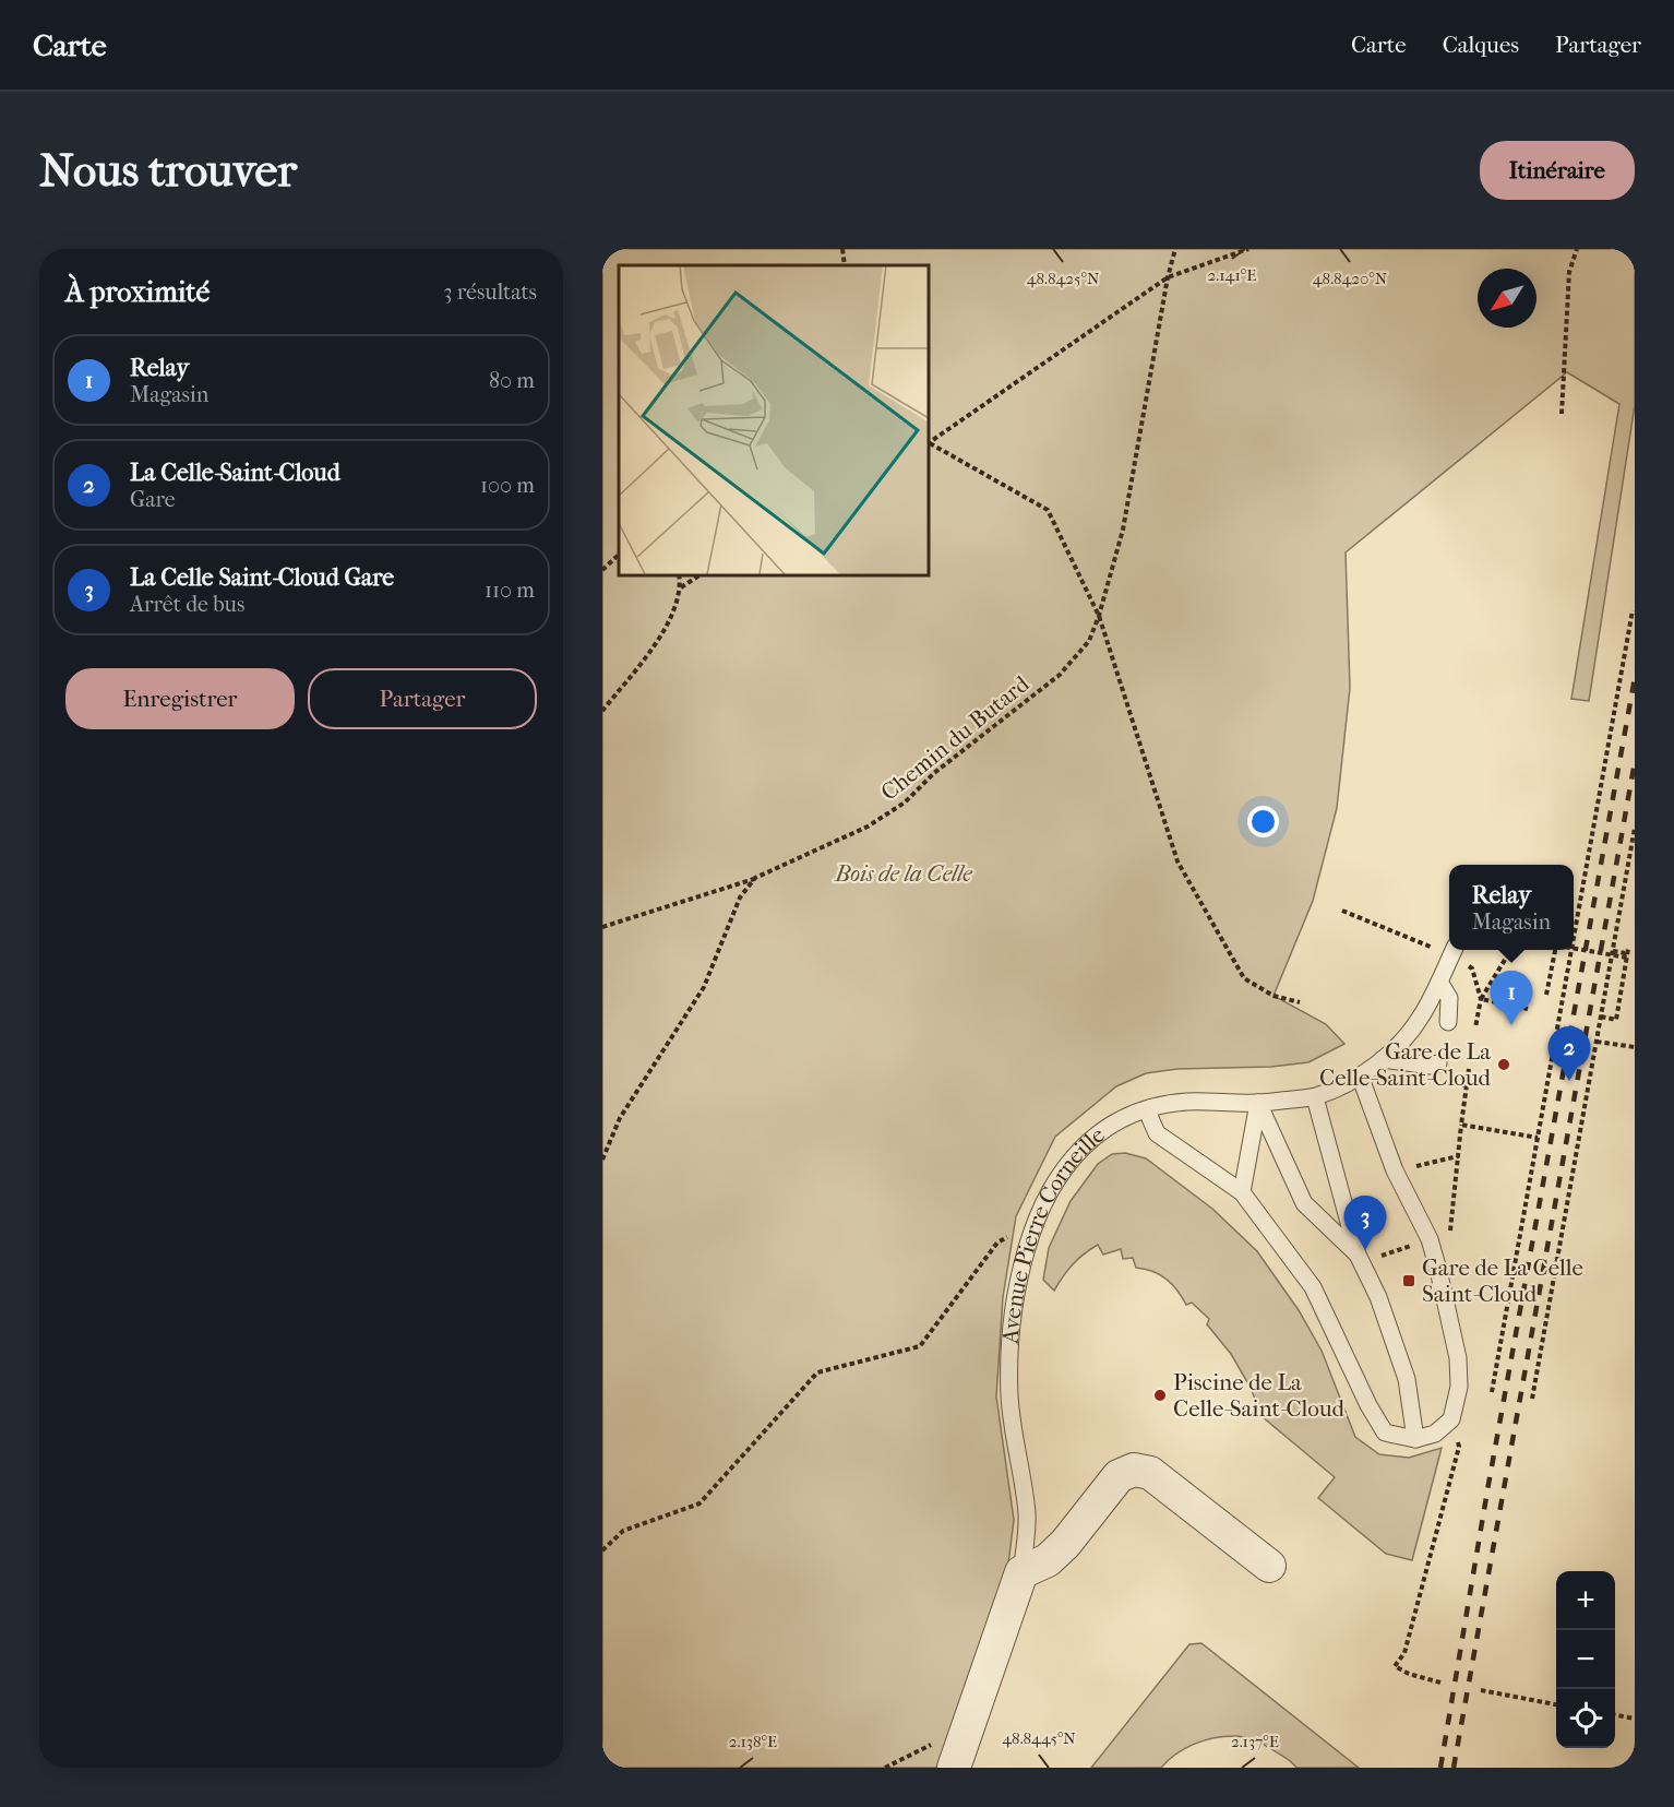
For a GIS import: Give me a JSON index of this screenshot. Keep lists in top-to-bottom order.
{
  "streets": {
    "street": ["Avenue Pierre Corneille"],
    "path": ["Chemin du Butard"]
  },
  "parks": ["Bois de la Celle"],
  "places": {
    "other": ["Gare de La Celle-Saint-Cloud", "Piscine de La Celle-Saint-Cloud"],
    "transit": ["Gare de La Celle Saint-Cloud"]
  },
  "north": "bottom left",
  "page": {
    "header": "Carte",
    "nav": ["Carte", "Calques", "Partager"],
    "buttons": [
      "Itinéraire",
      ["Enregistrer", "Partager"]
    ],
    "title": "Nous trouver",
    "heading": ["À proximité", "3 résultats"],
    "list": [
      {
        "mark": "1",
        "name": "Relay",
        "note": "Magasin",
        "value": "80 m"
      },
      {
        "mark": "2",
        "name": "La Celle-Saint-Cloud",
        "note": "Gare",
        "value": "100 m"
      },
      {
        "mark": "3",
        "name": "La Celle Saint-Cloud Gare",
        "note": "Arrêt de bus",
        "value": "110 m"
      }
    ],
    "popup": ["Relay", "Magasin"],
    "pins": ["1", "2", "3"],
    "map_buttons": ["+", "−"]
  },
  "coordinates": [
    "2.141°E",
    "48.8425°N",
    "48.8420°N",
    "48.8445°N",
    "2.138°E",
    "2.137°E"
  ]
}
